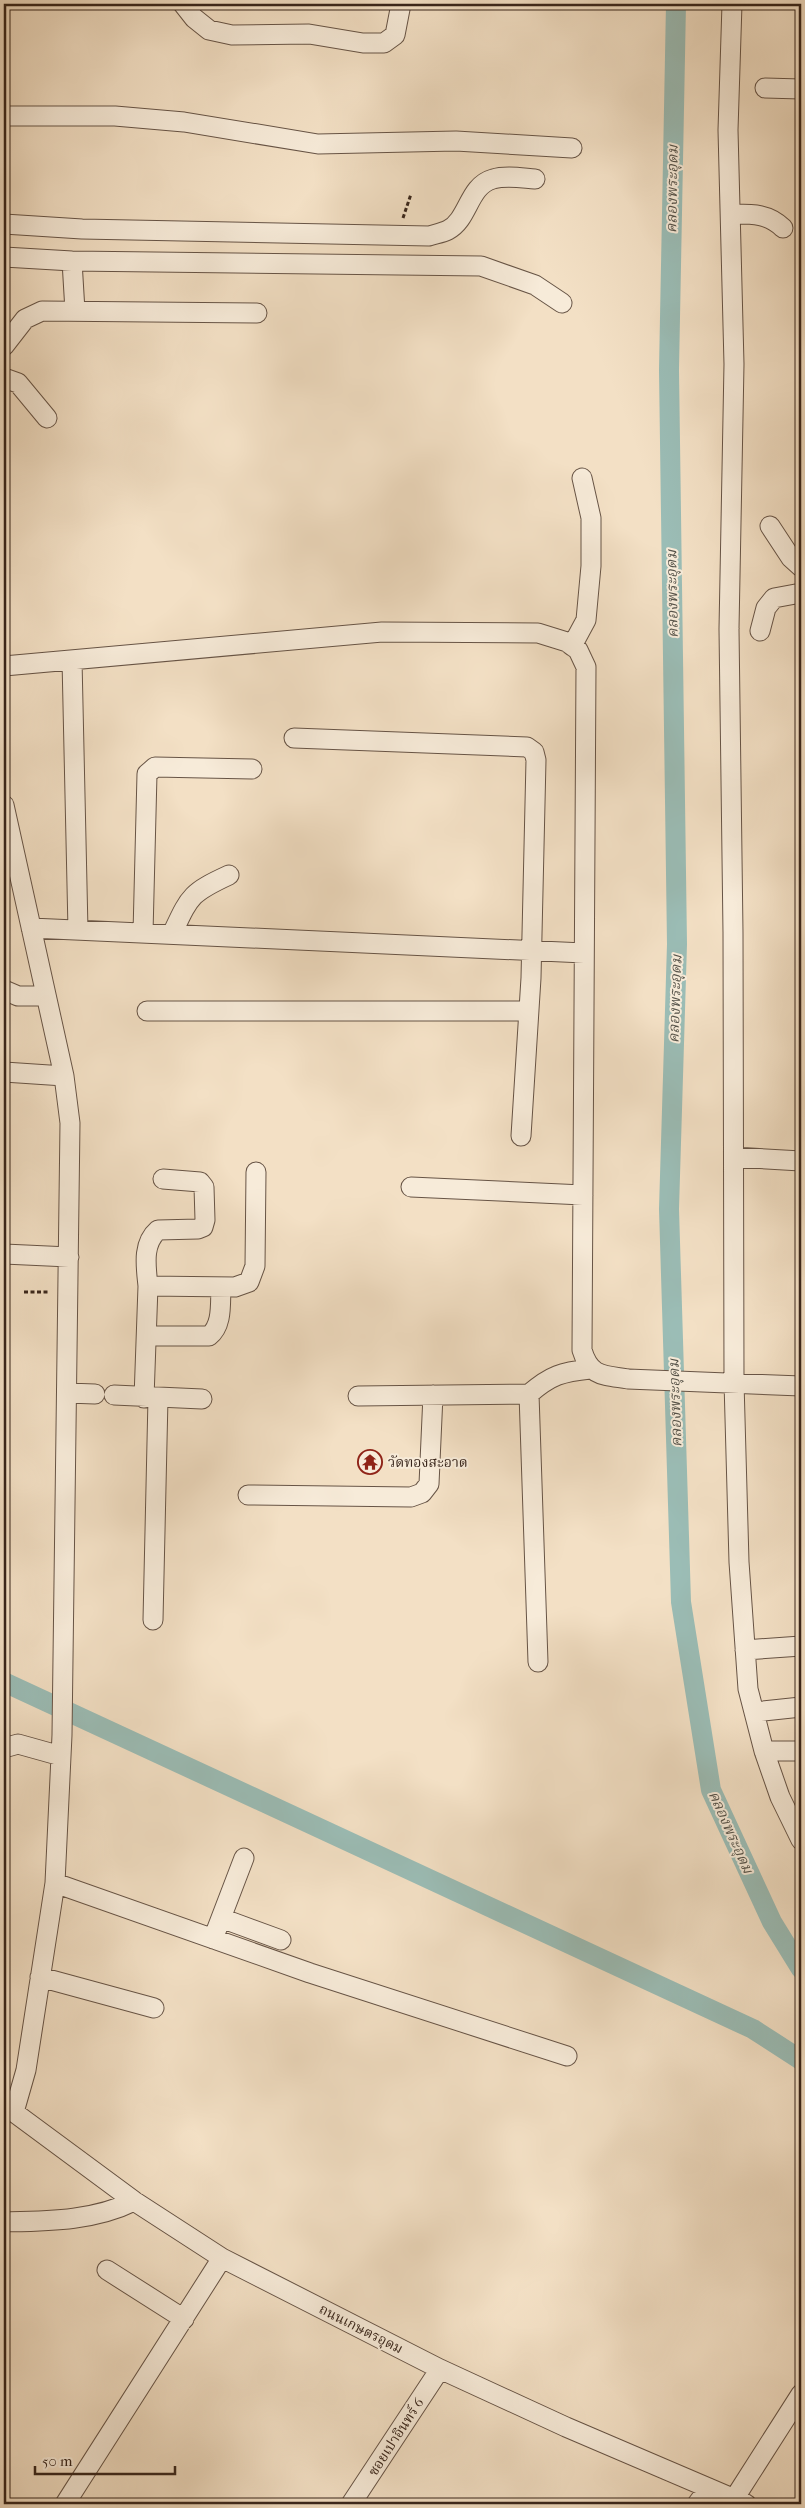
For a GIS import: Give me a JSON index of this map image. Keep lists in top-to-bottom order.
{
  "streets": {
    "street": ["ถนนเกษตรอุดม", "ซอยเปาอินทร์ 6"]
  },
  "crossings": [
    ["ถนนเกษตรอุดม", "ซอยเปาอินทร์ 6"]
  ],
  "water": ["คลองพระอุดม"],
  "places": {
    "temple": ["วัดทองสะอาด"]
  },
  "scale_bar": "50 m"
}
